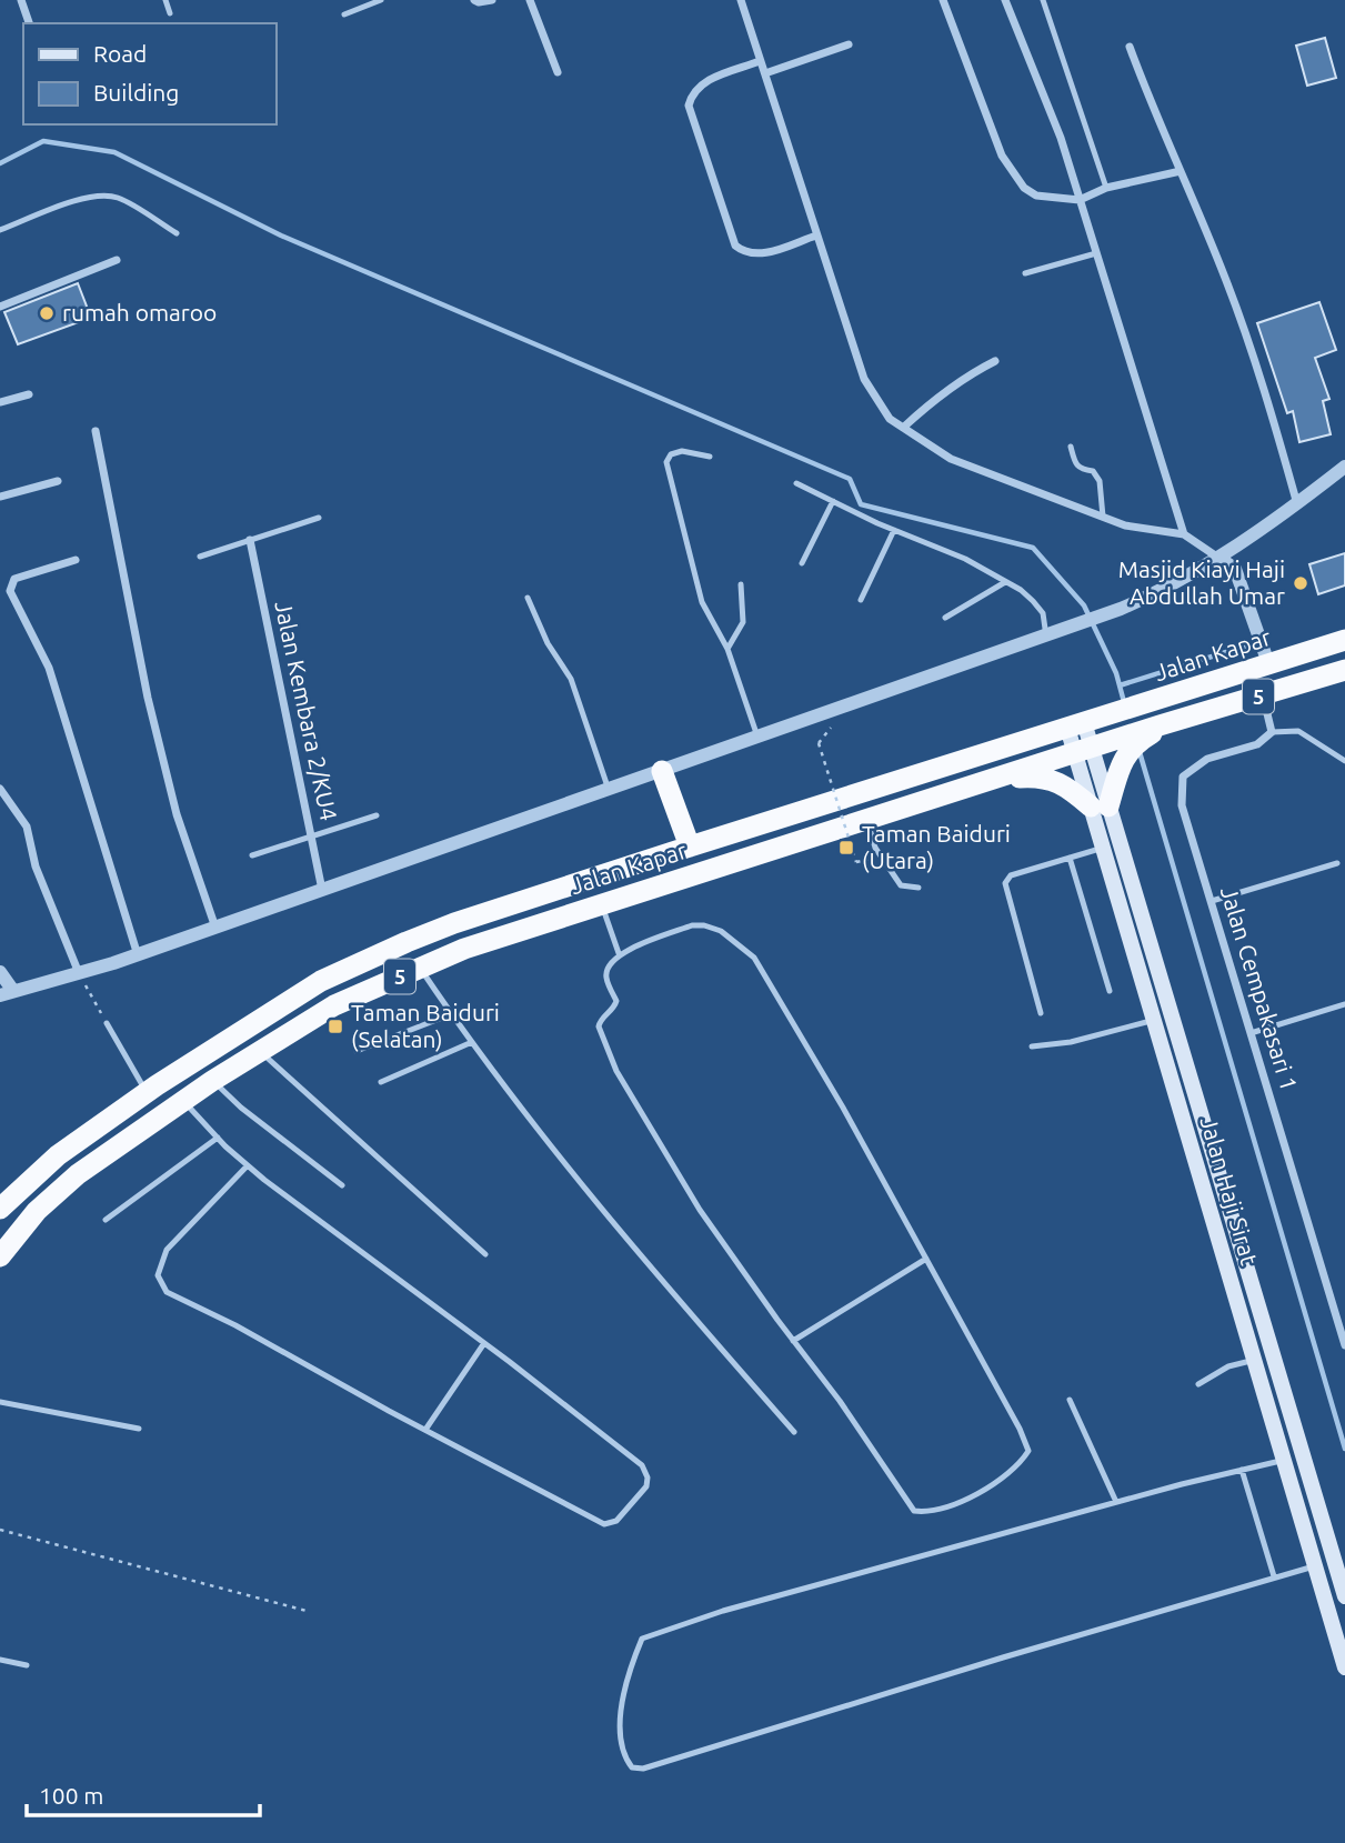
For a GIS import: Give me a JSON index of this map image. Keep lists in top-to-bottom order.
{
  "streets": {
    "highway": ["Jalan Kapar", "5"],
    "main road": ["Jalan Haji Sirat"],
    "street": ["Jalan Kembara 2/KU4", "Jalan Cempakasari 1"]
  },
  "crossings": [
    ["Jalan Kapar", "Jalan Haji Sirat"]
  ],
  "places": {
    "other": ["rumah omaroo", "Masjid Kiayi Haji Abdullah Umar"],
    "transit": ["Taman Baiduri (Utara)", "Taman Baiduri (Selatan)"]
  },
  "legend": ["Road", "Building"],
  "scale_bar": "100 m"
}
